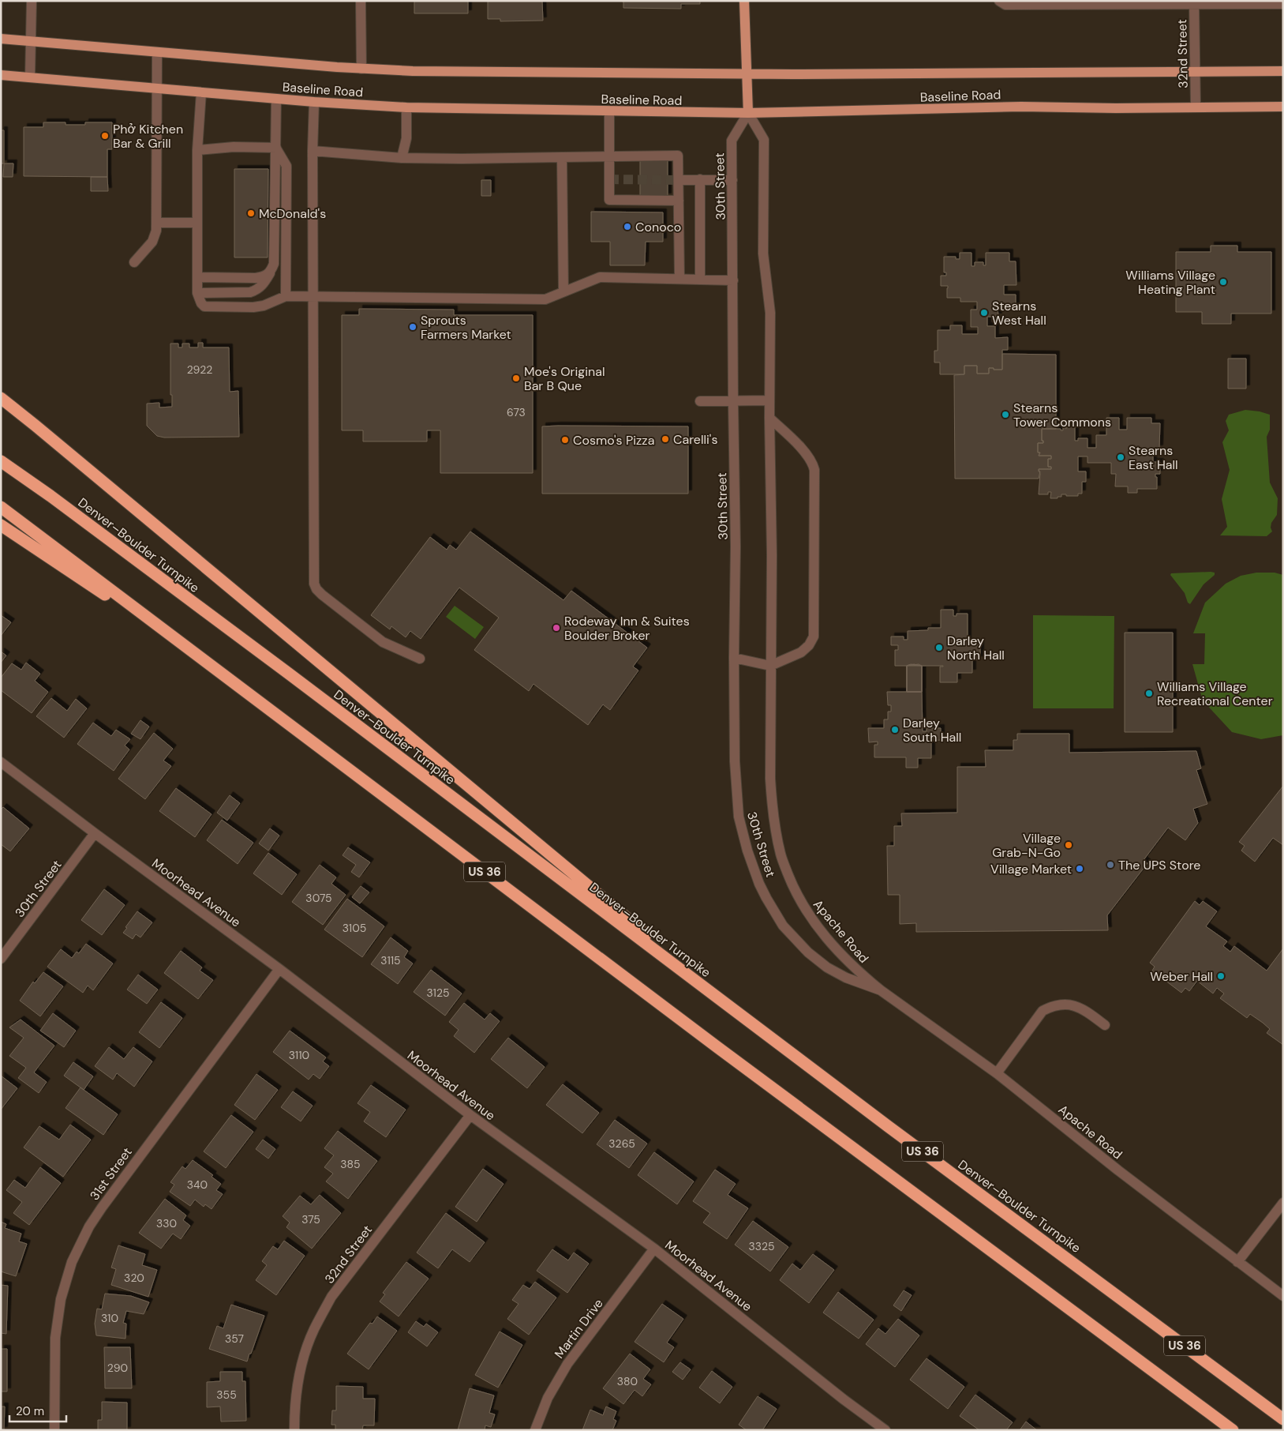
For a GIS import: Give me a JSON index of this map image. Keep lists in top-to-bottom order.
{
  "streets": {
    "highway": ["Denver–Boulder Turnpike", "US 36"],
    "main road": ["Baseline Road"],
    "street": [
      "32nd Street",
      "30th Street",
      "Moorhead Avenue",
      "Apache Road",
      "31st Street",
      "Martin Drive"
    ]
  },
  "crossings": [
    ["32nd Street", "Baseline Road"],
    ["32nd Street", "Moorhead Avenue"],
    ["Baseline Road", "30th Street"],
    ["30th Street", "Moorhead Avenue"],
    ["30th Street", "Apache Road"],
    ["Moorhead Avenue", "31st Street"],
    ["Moorhead Avenue", "Martin Drive"]
  ],
  "places": [
    "Phở Kitchen Bar & Grill",
    "McDonald's",
    "Conoco",
    "Williams Village Heating Plant",
    "Stearns West Hall",
    "Sprouts Farmers Market",
    "Moe's Original Bar B Que",
    "Stearns Tower Commons",
    "Carelli's",
    "Cosmo's Pizza",
    "Stearns East Hall",
    "Rodeway Inn & Suites Boulder Broker",
    "Darley North Hall",
    "Williams Village Recreational Center",
    "Darley South Hall",
    "Village Grab-N-Go",
    "The UPS Store",
    "Village Market",
    "Weber Hall"
  ],
  "house_numbers": [
    "2922",
    "673",
    "3075",
    "3105",
    "3115",
    "3125",
    "3110",
    "3265",
    "385",
    "340",
    "375",
    "330",
    "3325",
    "320",
    "310",
    "357",
    "290",
    "380",
    "355"
  ],
  "scale_bar": "20 m"
}
